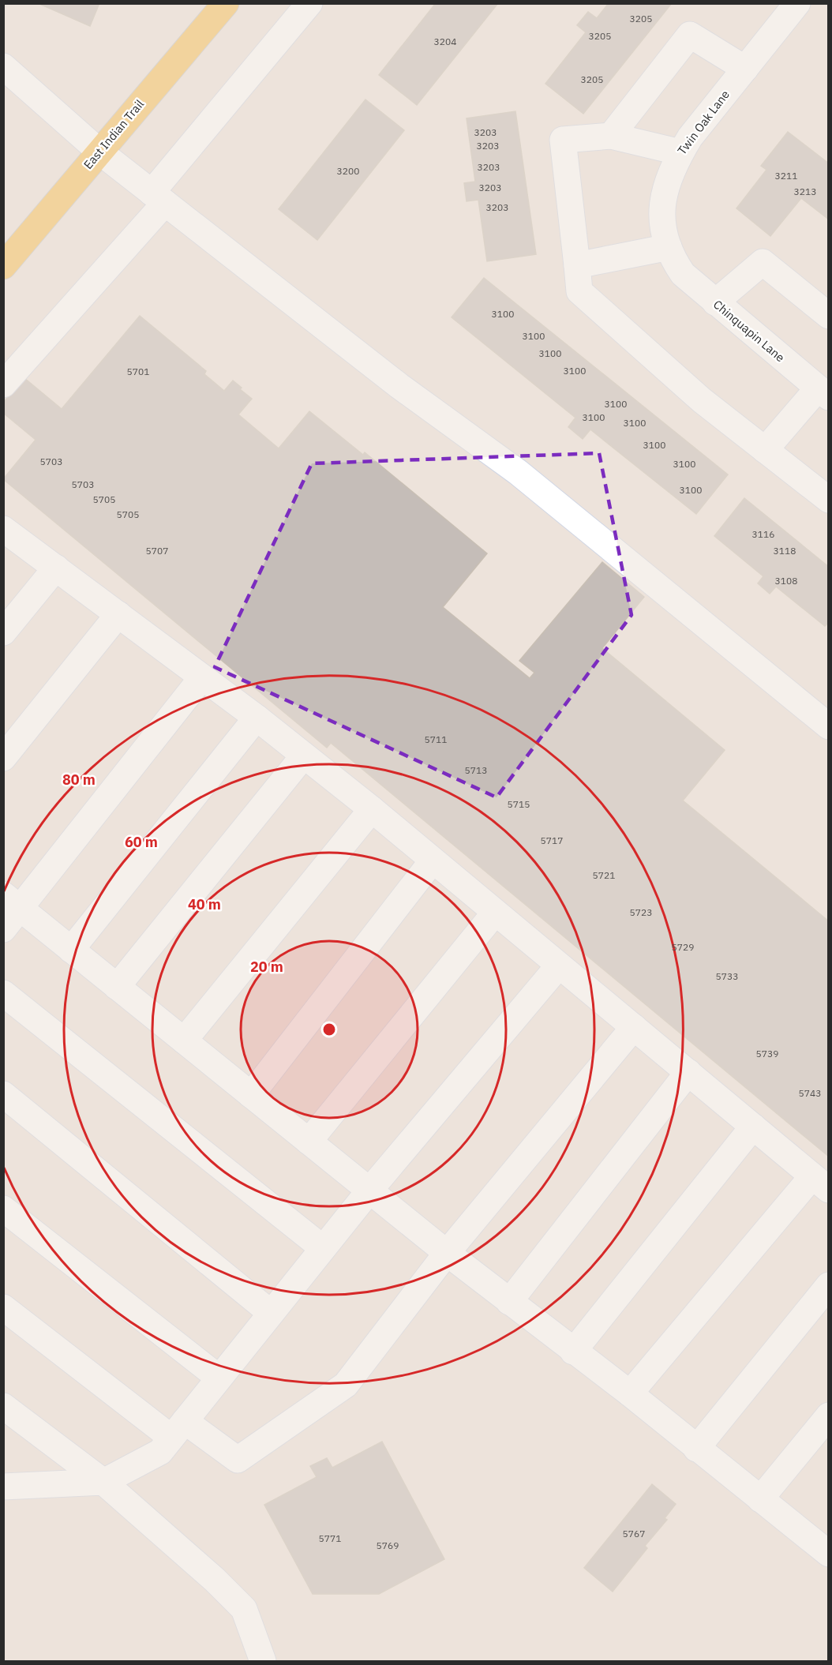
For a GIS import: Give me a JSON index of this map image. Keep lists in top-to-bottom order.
{
  "streets": {
    "main road": ["East Indian Trail"],
    "street": ["Twin Oak Lane", "Chinquapin Lane"]
  },
  "crossings": [
    ["Twin Oak Lane", "Chinquapin Lane"]
  ],
  "house_numbers": [
    "3205",
    "3205",
    "3204",
    "3205",
    "3203",
    "3203",
    "3203",
    "3200",
    "3211",
    "3203",
    "3213",
    "3203",
    "3100",
    "3100",
    "3100",
    "3100",
    "5701",
    "3100",
    "3100",
    "3100",
    "3100",
    "5703",
    "3100",
    "5703",
    "3100",
    "5705",
    "5705",
    "3116",
    "5707",
    "3118",
    "3108",
    "5711",
    "5713",
    "5715",
    "5717",
    "5721",
    "5723",
    "5729",
    "5733",
    "5739",
    "5743",
    "5767",
    "5771",
    "5769"
  ],
  "rings": [
    "80 m",
    "60 m",
    "40 m",
    "20 m"
  ]
}
